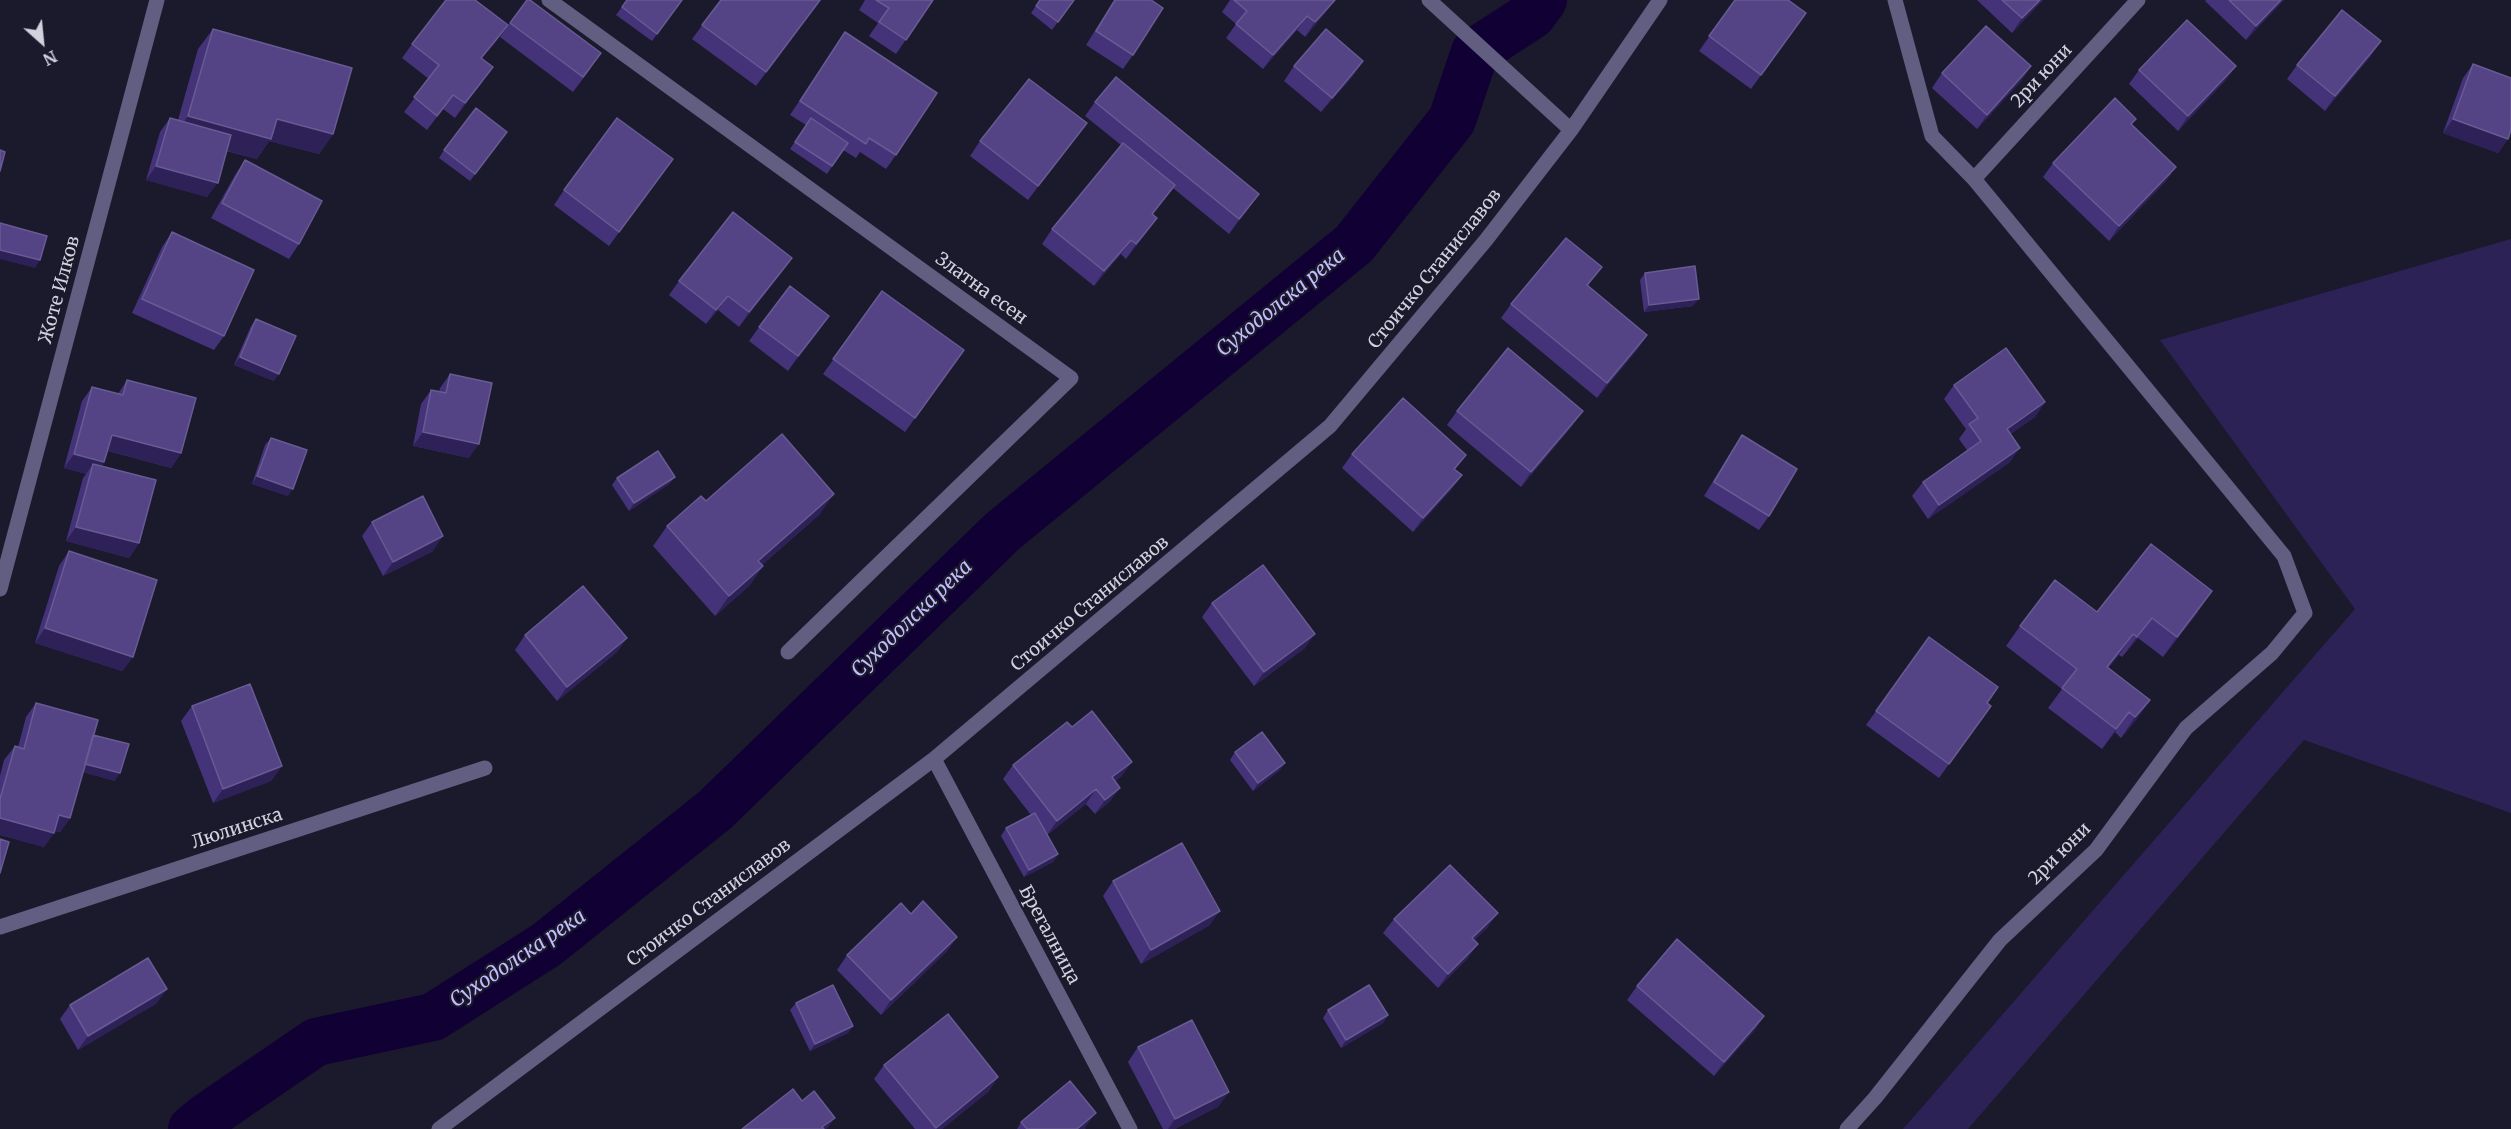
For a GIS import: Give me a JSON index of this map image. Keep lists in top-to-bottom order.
{
  "streets": {
    "street": [
      "2ри юни",
      "Стоичко Станиславов",
      "Златна есен",
      "Жоте Илков",
      "Люлинска",
      "Брегалница"
    ]
  },
  "crossings": [
    ["Стоичко Станиславов", "Брегалница"]
  ],
  "water": ["Суходолска река"],
  "north": "bottom right"
}
